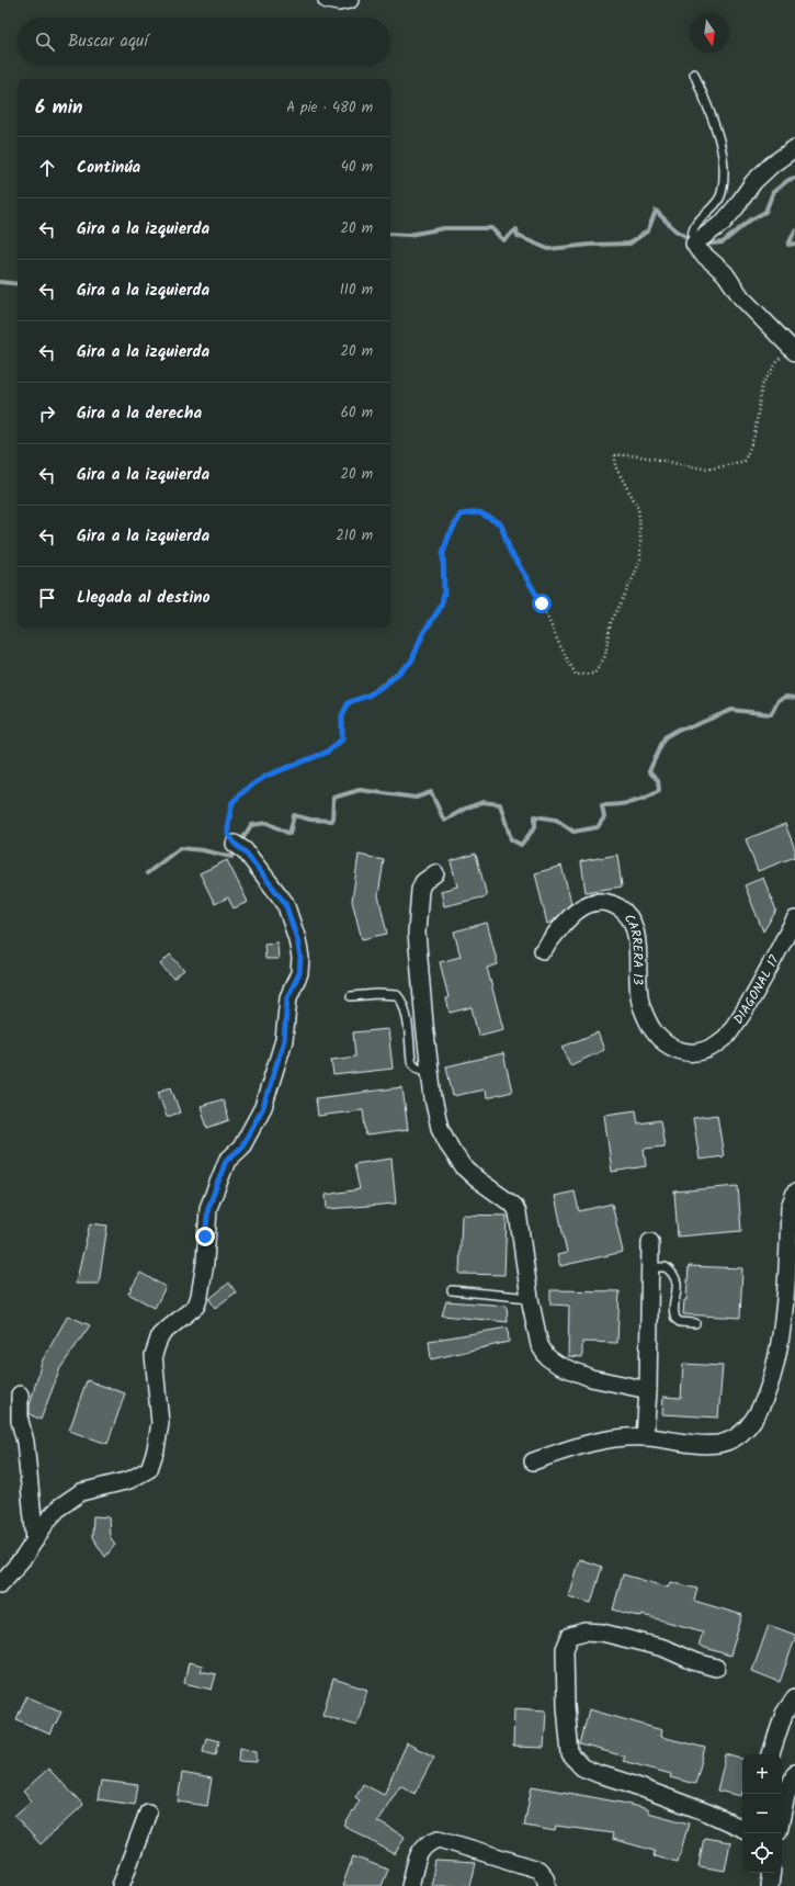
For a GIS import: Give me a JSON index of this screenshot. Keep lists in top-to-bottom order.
{
  "streets": {
    "street": ["CARRERA 13", "DIAGONAL 17"]
  },
  "crossings": [
    ["CARRERA 13", "DIAGONAL 17"]
  ],
  "north": "bottom",
  "page": {
    "search": "Buscar aquí",
    "heading": ["6 min", "A pie · 480 m"],
    "list": [
      ["Continúa", "40 m"],
      ["Gira a la izquierda", "20 m"],
      ["Gira a la izquierda", "110 m"],
      ["Gira a la izquierda", "20 m"],
      ["Gira a la derecha", "60 m"],
      ["Gira a la izquierda", "20 m"],
      ["Gira a la izquierda", "210 m"],
      "Llegada al destino"
    ],
    "map_buttons": ["+", "−"]
  }
}
